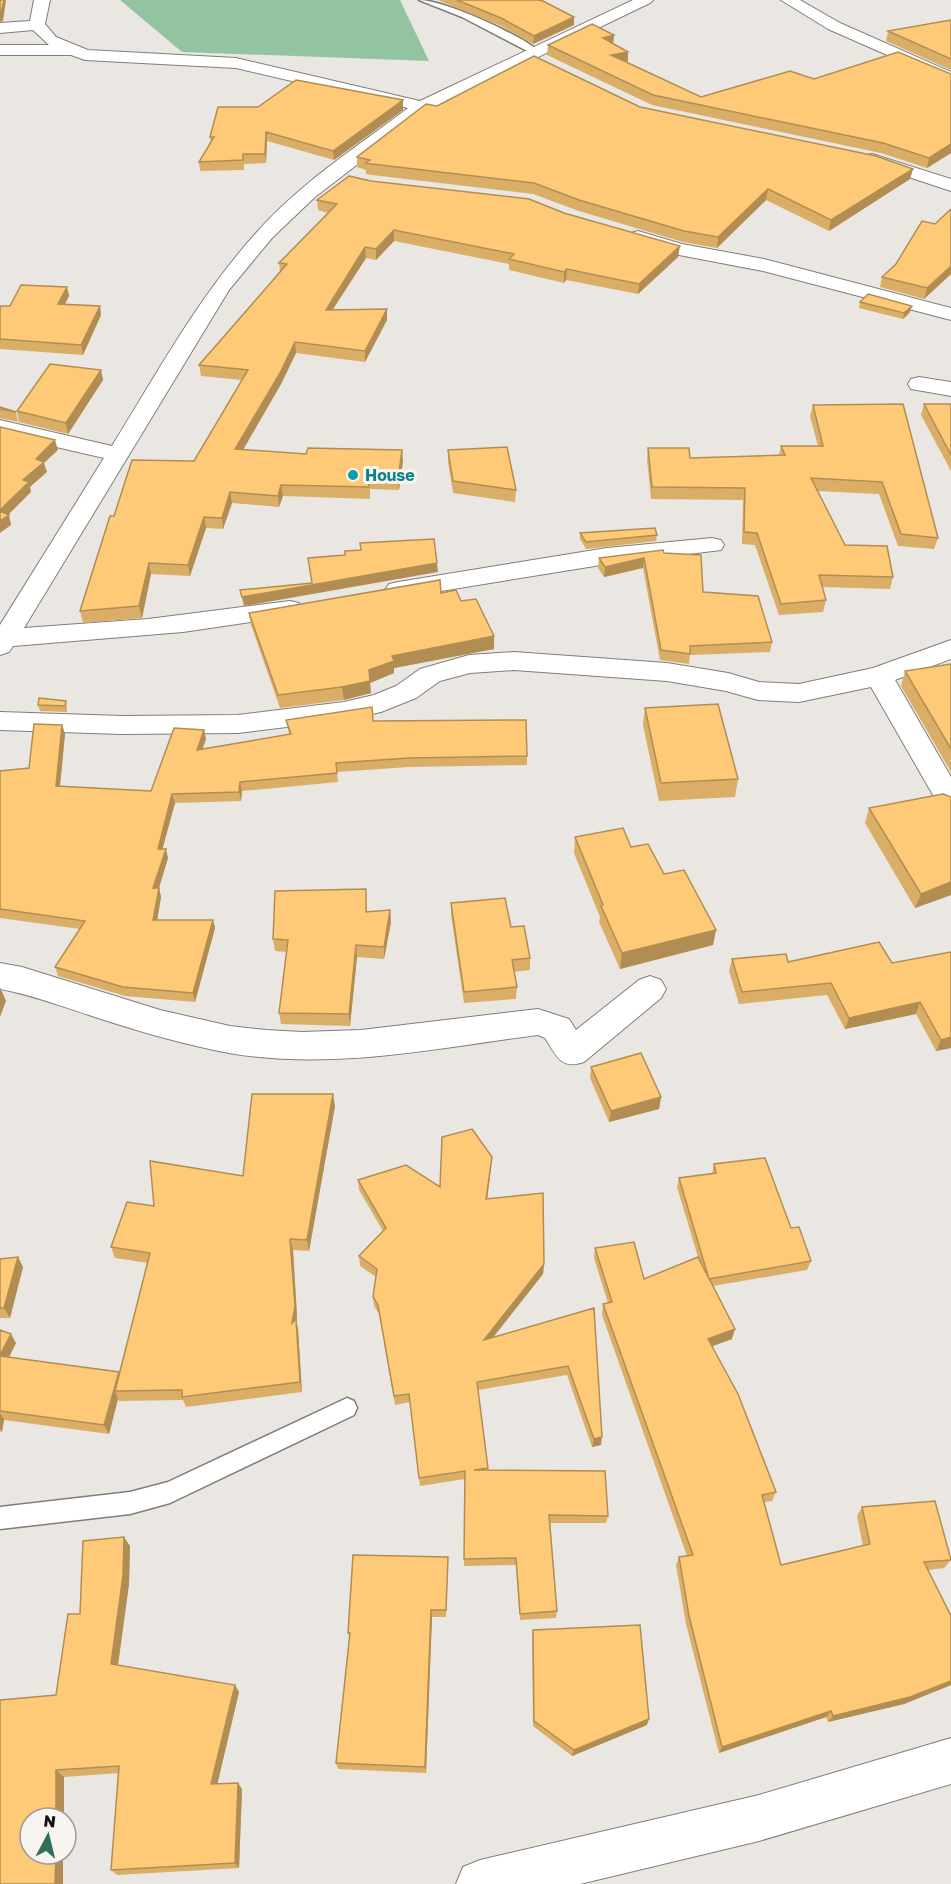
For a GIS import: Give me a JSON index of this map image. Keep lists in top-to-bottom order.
{
  "places": ["House"],
  "north": "top"
}
